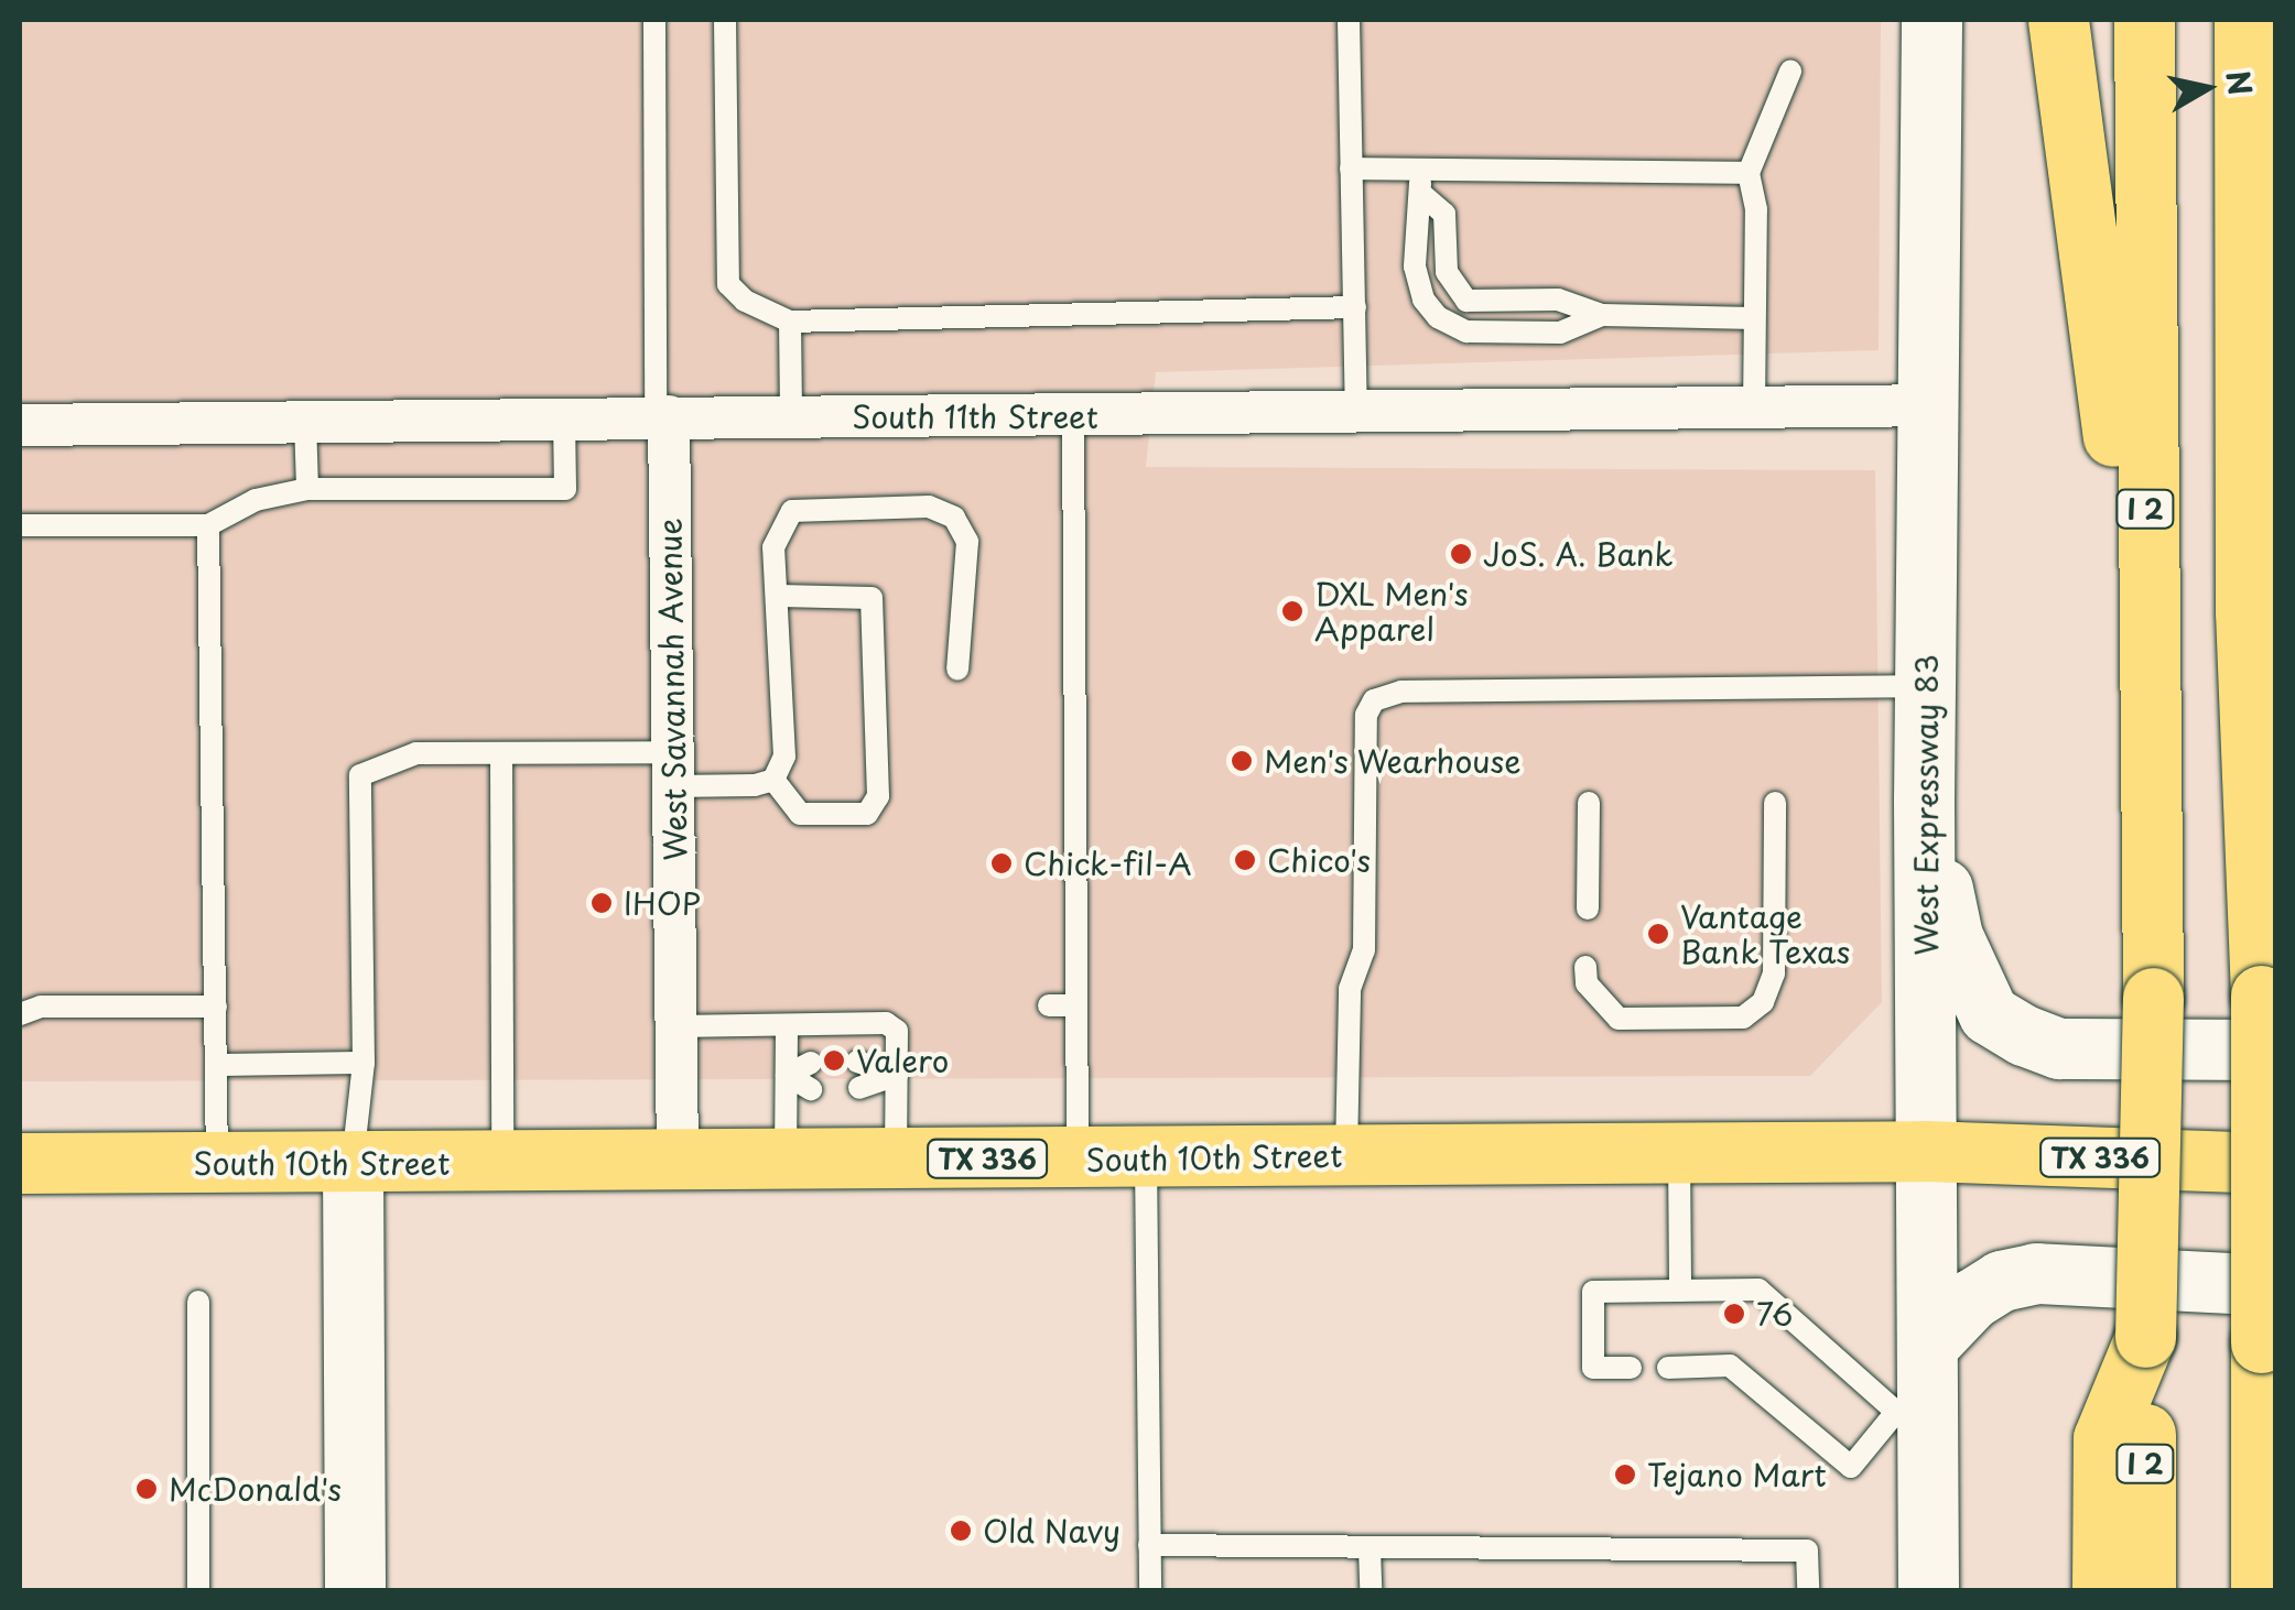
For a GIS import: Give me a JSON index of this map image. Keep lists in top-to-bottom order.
{
  "streets": {
    "main road": [
      "I 2",
      "West Expressway 83",
      "South 10th Street",
      "TX 336"
    ],
    "street": ["South 11th Street", "West Savannah Avenue"]
  },
  "crossings": [
    ["South 11th Street", "West Savannah Avenue"],
    ["South 11th Street", "West Expressway 83"],
    ["West Savannah Avenue", "South 10th Street"],
    ["West Expressway 83", "South 10th Street"]
  ],
  "places": [
    "JoS. A. Bank",
    "DXL Men's Apparel",
    "Men's Wearhouse",
    "Chico's",
    "Chick-fil-A",
    "IHOP",
    "Vantage Bank Texas",
    "Valero",
    "76",
    "Tejano Mart",
    "McDonald's",
    "Old Navy"
  ],
  "north": "right"
}
